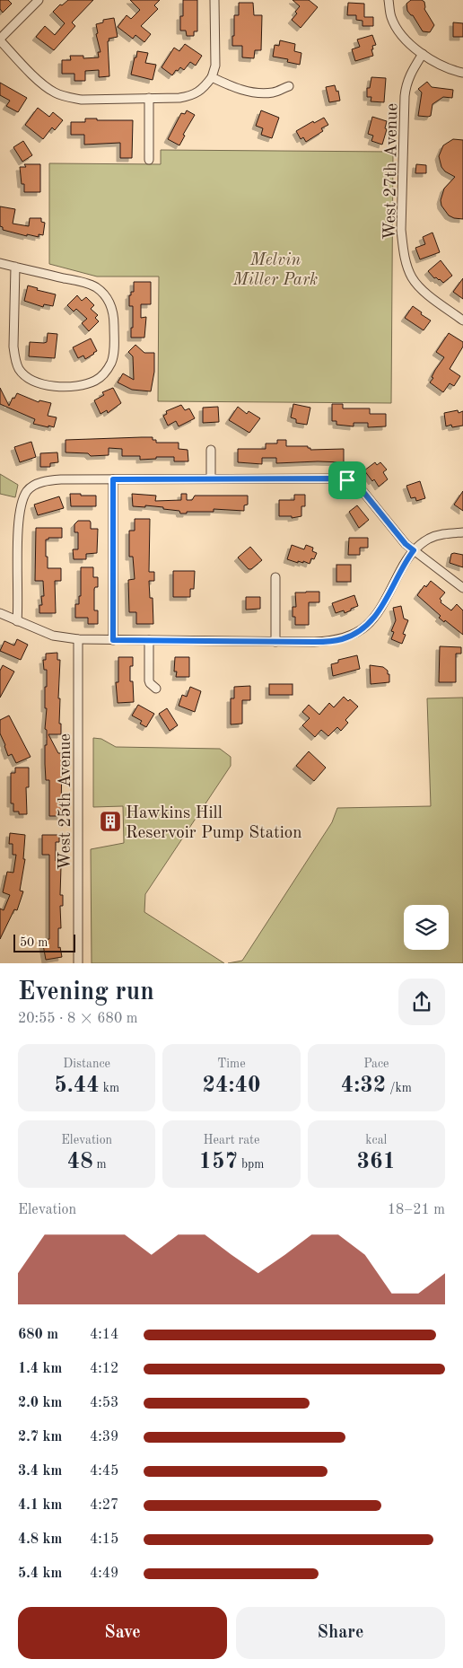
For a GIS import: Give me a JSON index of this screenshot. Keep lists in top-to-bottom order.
{
  "streets": {
    "street": ["West 27th Avenue", "West 25th Avenue"]
  },
  "parks": ["Melvin Miller Park"],
  "places": {
    "building": ["Hawkins Hill Reservoir Pump Station"]
  },
  "scale_bar": "50 m",
  "page": {
    "scale": "50 m",
    "heading": ["Evening run", "20:55 · 8 × 680 m"],
    "stats": [
      ["Distance", "5.44 km"],
      ["Time", "24:40"],
      ["Pace", "4:32 /km"],
      ["Elevation", "48 m"],
      ["Heart rate", "157 bpm"],
      ["kcal", "361"]
    ],
    "chart": ["Elevation", "18–21 m"],
    "list": [
      {
        "name": "680 m",
        "note": "4:14"
      },
      {
        "name": "1.4 km",
        "note": "4:12"
      },
      {
        "name": "2.0 km",
        "note": "4:53"
      },
      {
        "name": "2.7 km",
        "note": "4:39"
      },
      {
        "name": "3.4 km",
        "note": "4:45"
      },
      {
        "name": "4.1 km",
        "note": "4:27"
      },
      {
        "name": "4.8 km",
        "note": "4:15"
      },
      {
        "name": "5.4 km",
        "note": "4:49"
      }
    ],
    "buttons": ["Save", "Share"]
  }
}
